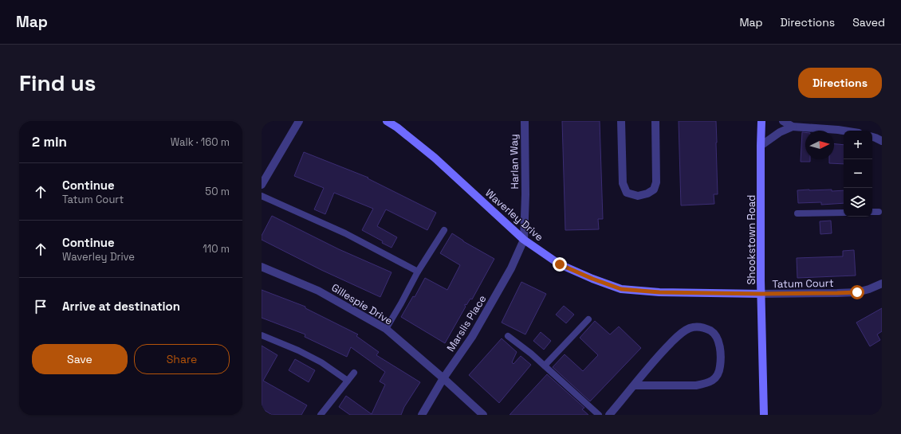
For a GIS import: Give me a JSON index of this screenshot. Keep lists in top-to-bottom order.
{
  "streets": {
    "street": [
      "Harlan Way",
      "Waverley Drive",
      "Shookstown Road",
      "Tatum Court",
      "Gillespie Drive",
      "Marslis Place"
    ]
  },
  "crossings": [
    ["Harlan Way", "Waverley Drive"],
    ["Harlan Way", "Marslis Place"],
    ["Waverley Drive", "Shookstown Road"],
    ["Waverley Drive", "Tatum Court"],
    ["Waverley Drive", "Marslis Place"],
    ["Shookstown Road", "Tatum Court"],
    ["Gillespie Drive", "Marslis Place"]
  ],
  "north": "right",
  "page": {
    "header": "Map",
    "nav": ["Map", "Directions", "Saved"],
    "buttons": [
      "Directions",
      ["Save", "Share"]
    ],
    "title": "Find us",
    "heading": ["2 min", "Walk · 160 m"],
    "map_buttons": ["+", "−"],
    "list": [
      ["Continue", "Tatum Court", "50 m"],
      ["Continue", "Waverley Drive", "110 m"],
      "Arrive at destination"
    ]
  }
}
